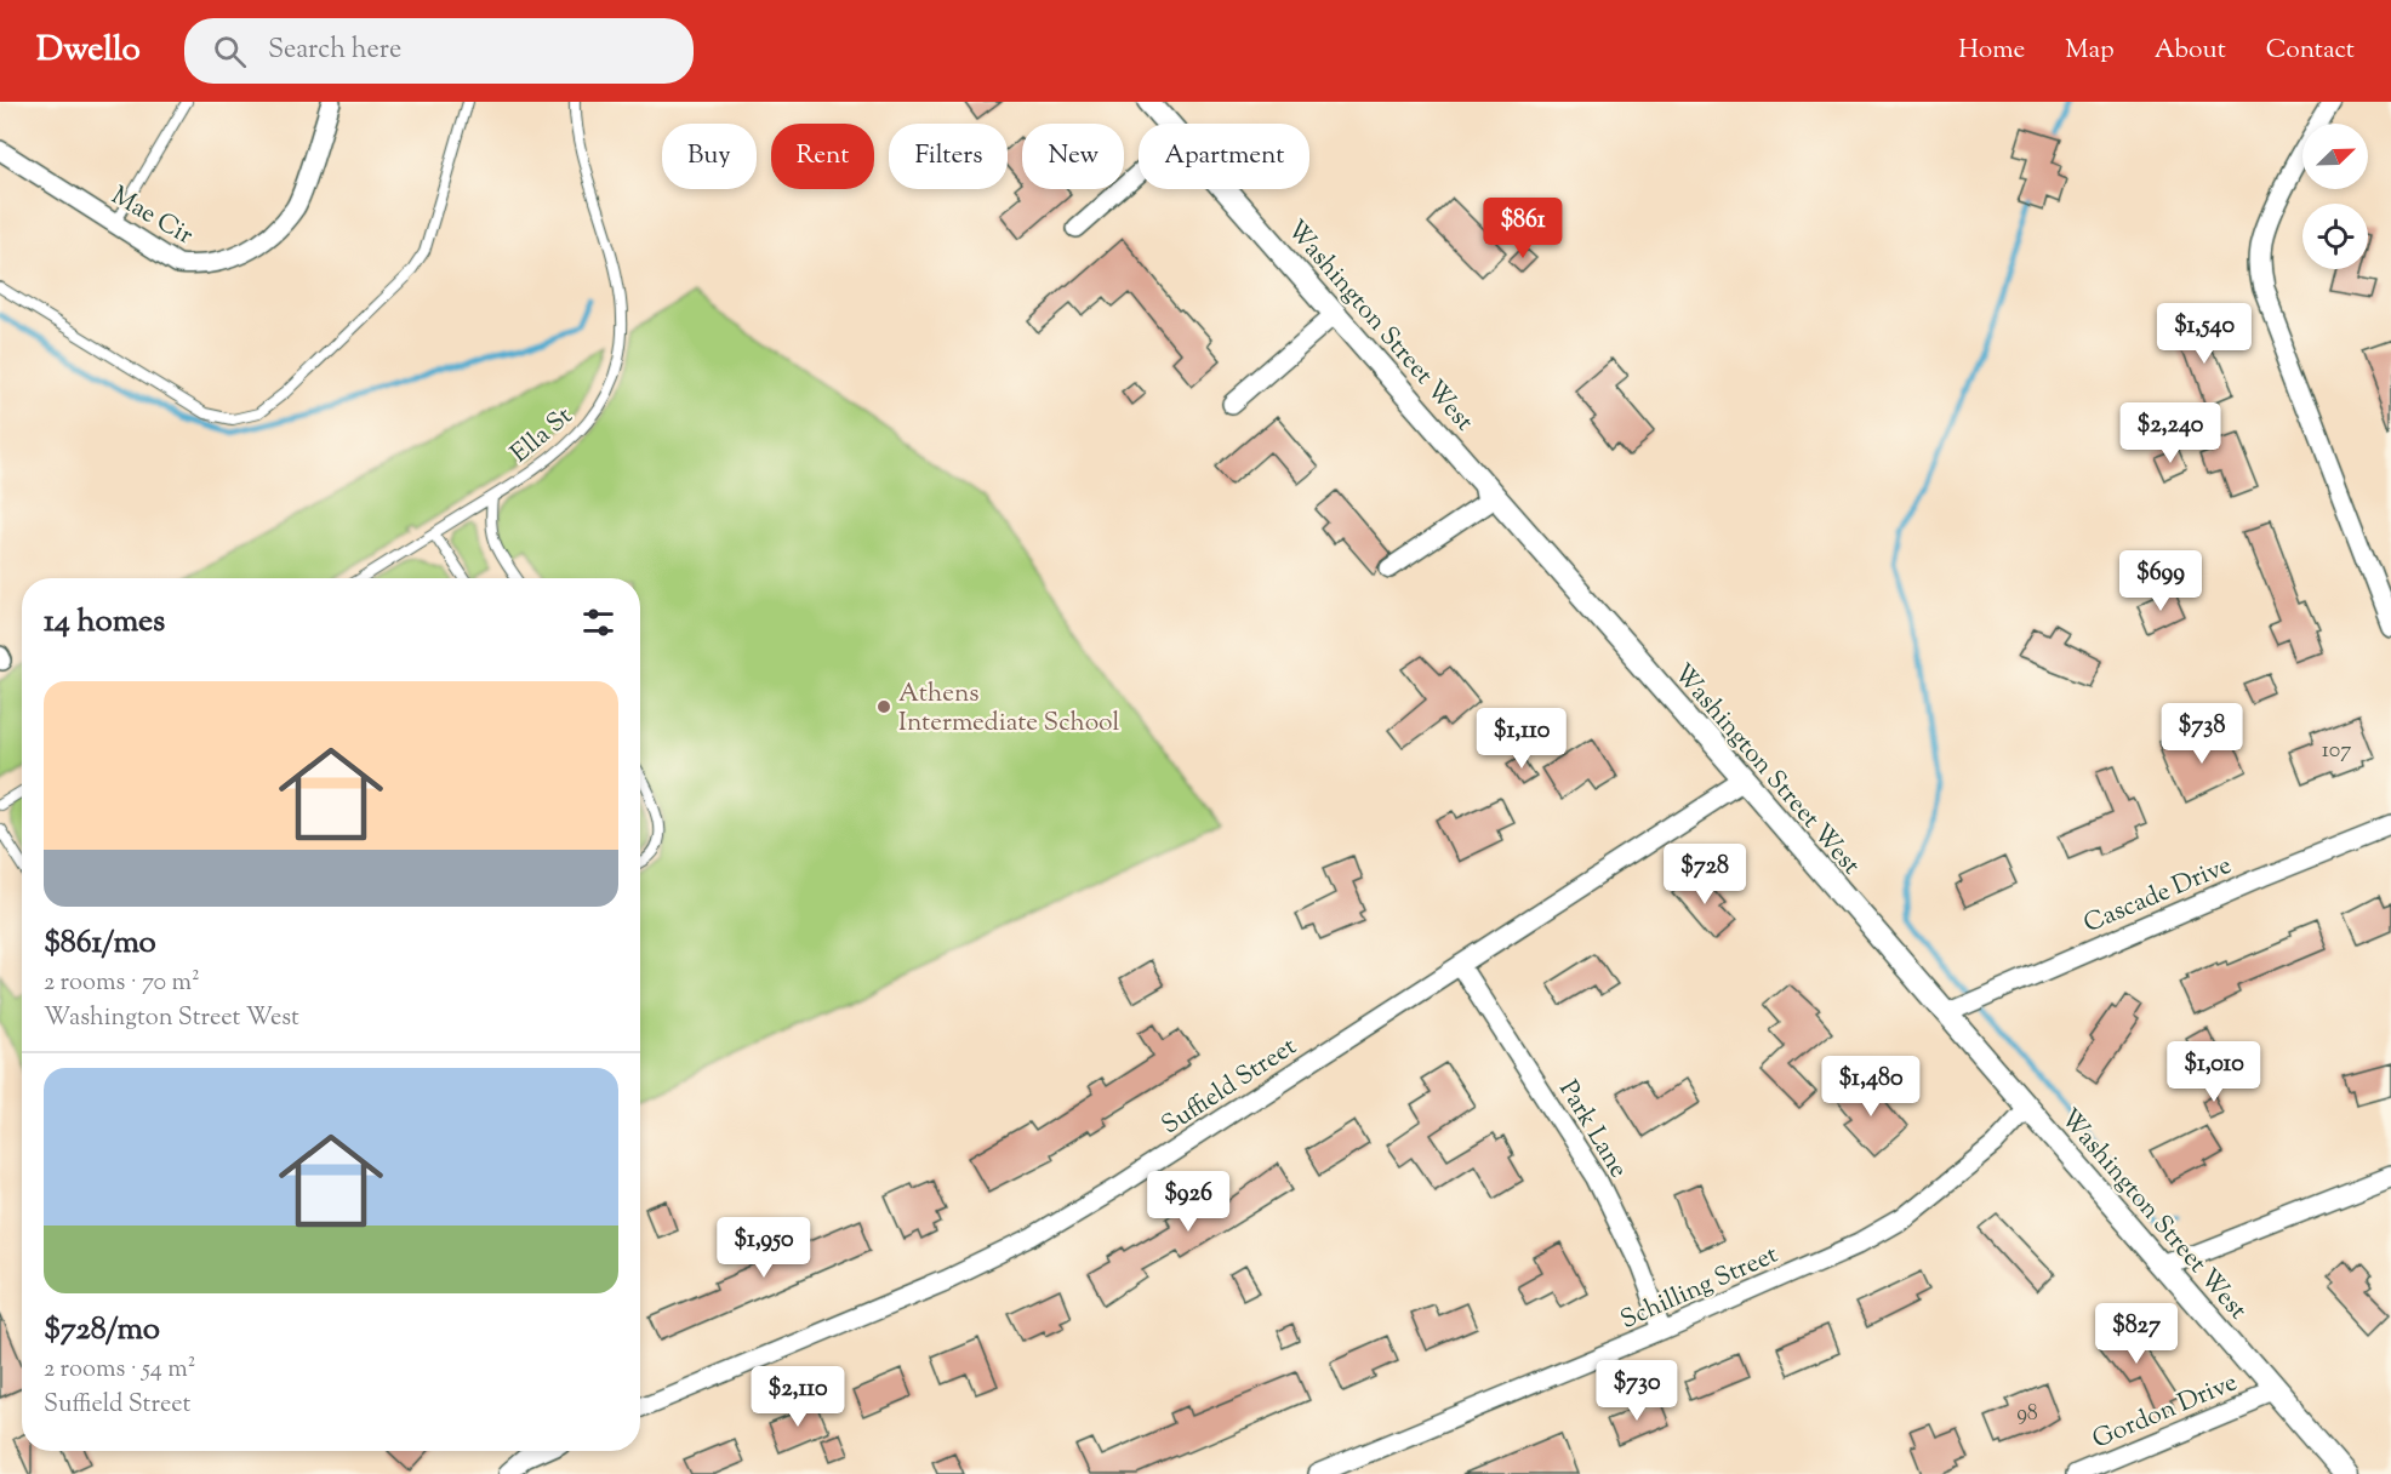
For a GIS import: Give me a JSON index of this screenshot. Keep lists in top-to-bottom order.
{
  "streets": {
    "street": [
      "Mae Cir",
      "Washington Street West",
      "Cascade Drive",
      "Suffield Street",
      "Park Lane",
      "Schilling Street",
      "Gordon Drive"
    ],
    "lane": ["Ella St"]
  },
  "crossings": [
    ["Washington Street West", "Cascade Drive"],
    ["Washington Street West", "Suffield Street"],
    ["Washington Street West", "Schilling Street"],
    ["Washington Street West", "Gordon Drive"],
    ["Suffield Street", "Park Lane"],
    ["Park Lane", "Schilling Street"]
  ],
  "places": ["Athens Intermediate School"],
  "house_numbers": ["107", "98"],
  "north": "top right",
  "page": {
    "header": "Dwello",
    "search": "Search here",
    "nav": [
      "Home",
      "Map",
      "About",
      "Contact"
    ],
    "chip": [
      "Buy",
      "Rent",
      "Filters",
      "New",
      "Apartment"
    ],
    "price": [
      "$861",
      "$1,540",
      "$2,240",
      "$699",
      "$738",
      "$1,110",
      "$728",
      "$1,010",
      "$1,480",
      "$926",
      "$1,950",
      "$827",
      "$730",
      "$2,110"
    ],
    "heading": "14 homes",
    "list": [
      {
        "name": "$861/mo",
        "note": "2 rooms · 70 m² · Washington Street West"
      },
      {
        "name": "$728/mo",
        "note": "2 rooms · 54 m² · Suffield Street"
      }
    ]
  }
}
